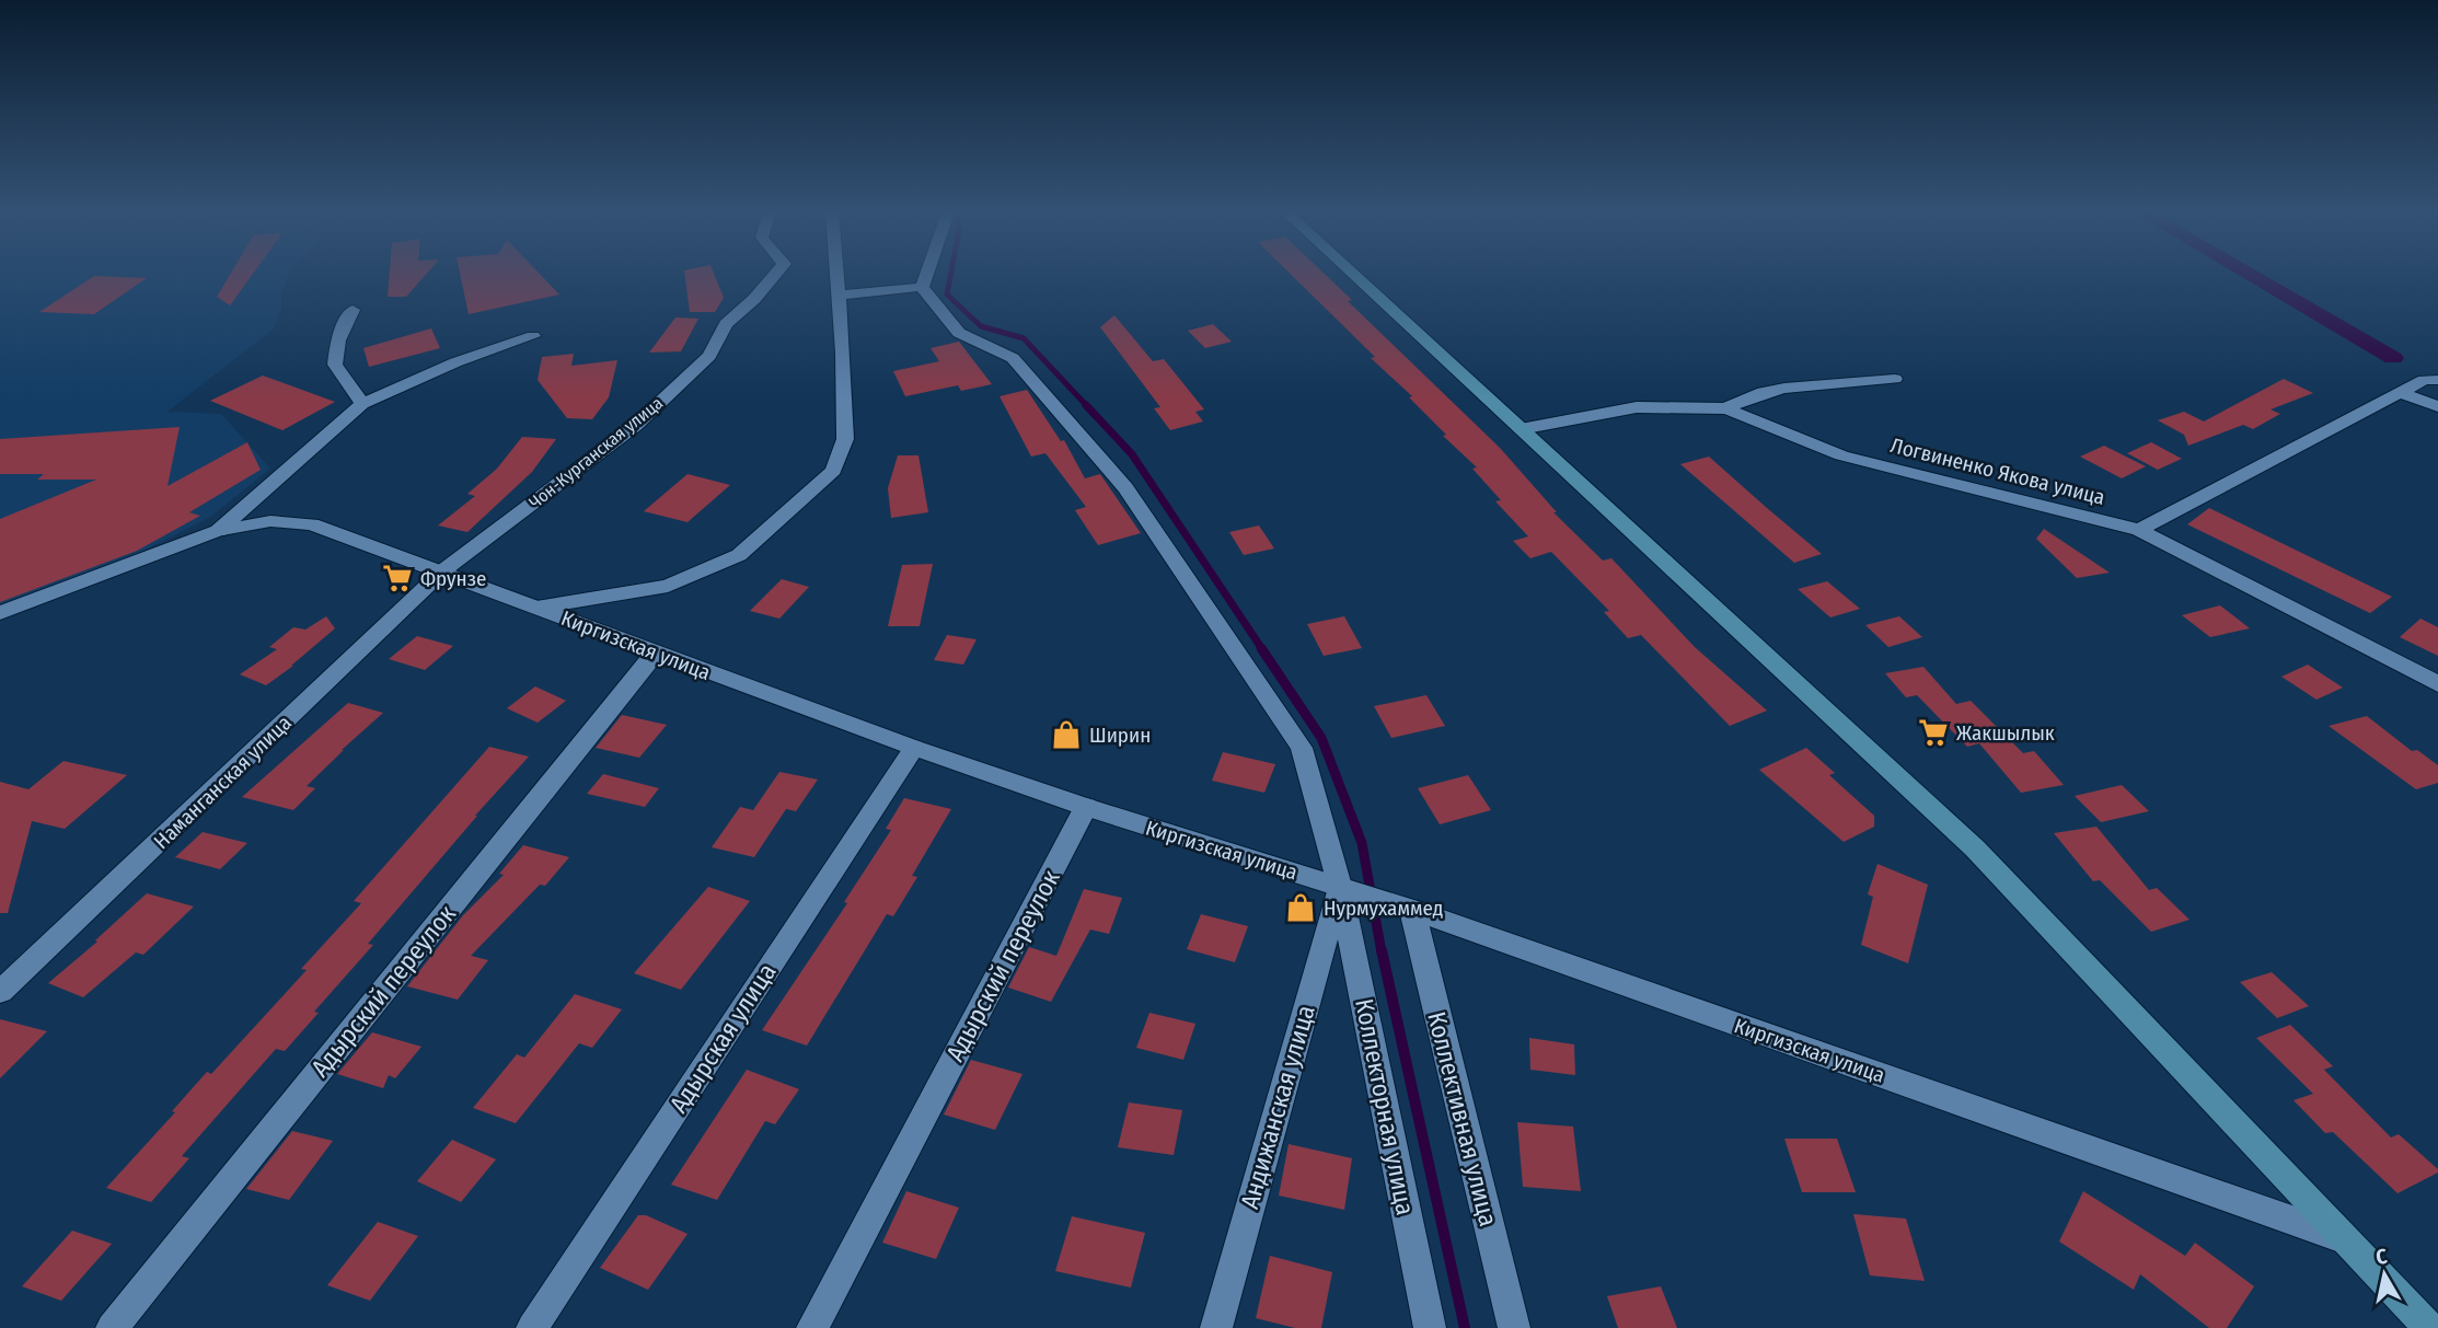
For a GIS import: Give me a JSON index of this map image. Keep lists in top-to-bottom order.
{
  "streets": {
    "main road": ["Киргизская улица"],
    "street": [
      "Чон-Курганская улица",
      "Логвиненко Якова улица",
      "Наманганская улица",
      "Адырский переулок",
      "Адырская улица",
      "Андижанская улица",
      "Коллекторная улица",
      "Коллективная улица"
    ]
  },
  "crossings": [
    ["Чон-Курганская улица", "Киргизская улица"],
    ["Чон-Курганская улица", "Наманганская улица"],
    ["Логвиненко Якова улица", "Киргизская улица"],
    ["Киргизская улица", "Наманганская улица"],
    ["Киргизская улица", "Адырский переулок"],
    ["Киргизская улица", "Адырская улица"],
    ["Киргизская улица", "Андижанская улица"],
    ["Киргизская улица", "Коллекторная улица"],
    ["Киргизская улица", "Коллективная улица"],
    ["Андижанская улица", "Коллекторная улица"]
  ],
  "places": {
    "supermarket": ["Фрунзе", "Жакшылык"],
    "shop": ["Ширин", "Нурмухаммед"]
  },
  "north": "top"
}
